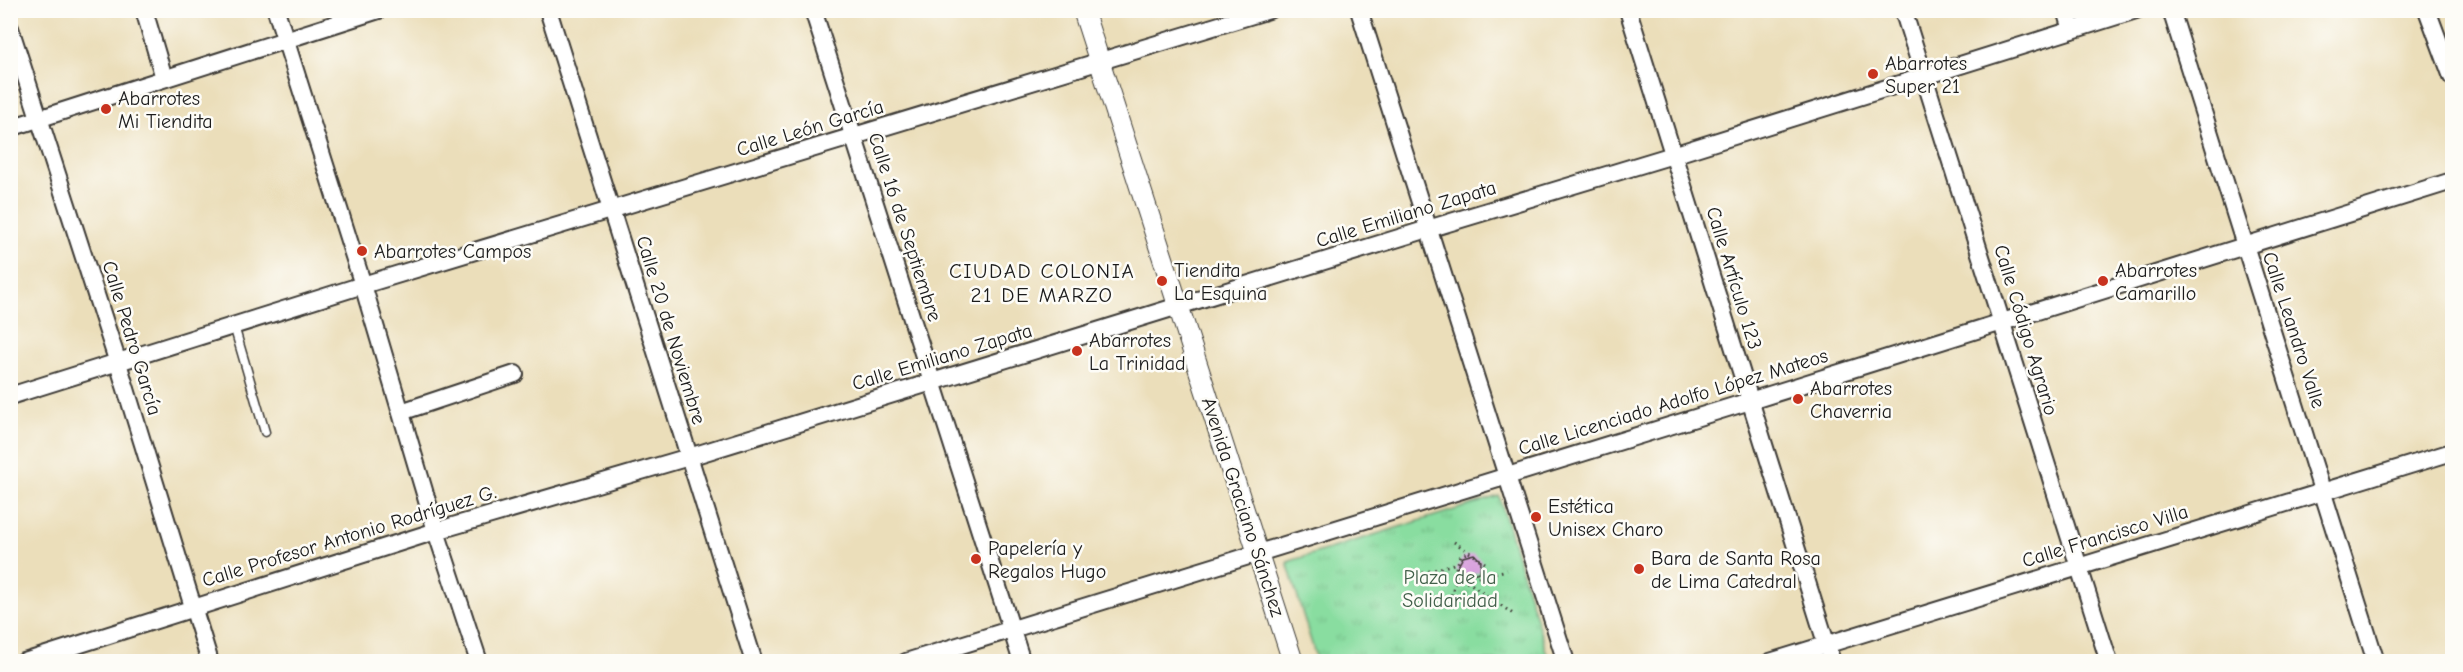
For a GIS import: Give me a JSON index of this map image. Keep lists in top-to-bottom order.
{
  "streets": {
    "street": [
      "Calle León García",
      "Calle Emiliano Zapata",
      "Calle 16 de Septiembre",
      "Calle Artículo 123",
      "Calle 20 de Noviembre",
      "Calle Código Agrario",
      "Calle Leandro Valle",
      "Calle Pedro García",
      "Calle Licenciado Adolfo López Mateos",
      "Avenida Graciano Sánchez",
      "Calle Profesor Antonio Rodríguez G.",
      "Calle Francisco Villa"
    ]
  },
  "crossings": [
    ["Calle León García", "Calle 16 de Septiembre"],
    ["Calle León García", "Calle 20 de Noviembre"],
    ["Calle León García", "Calle Pedro García"],
    ["Calle León García", "Avenida Graciano Sánchez"],
    ["Calle Emiliano Zapata", "Calle 16 de Septiembre"],
    ["Calle Emiliano Zapata", "Calle Artículo 123"],
    ["Calle Emiliano Zapata", "Calle 20 de Noviembre"],
    ["Calle Emiliano Zapata", "Calle Código Agrario"],
    ["Calle Emiliano Zapata", "Avenida Graciano Sánchez"],
    ["Calle Emiliano Zapata", "Calle Profesor Antonio Rodríguez G."],
    ["Calle 16 de Septiembre", "Calle Licenciado Adolfo López Mateos"],
    ["Calle Artículo 123", "Calle Licenciado Adolfo López Mateos"],
    ["Calle Artículo 123", "Calle Francisco Villa"],
    ["Calle 20 de Noviembre", "Calle Profesor Antonio Rodríguez G."],
    ["Calle Código Agrario", "Calle Licenciado Adolfo López Mateos"],
    ["Calle Código Agrario", "Calle Francisco Villa"],
    ["Calle Leandro Valle", "Calle Licenciado Adolfo López Mateos"],
    ["Calle Leandro Valle", "Calle Francisco Villa"],
    ["Calle Pedro García", "Calle Profesor Antonio Rodríguez G."],
    ["Calle Licenciado Adolfo López Mateos", "Avenida Graciano Sánchez"]
  ],
  "districts": ["CIUDAD COLONIA 21 DE MARZO"],
  "parks": ["Plaza de la Solidaridad"],
  "places": [
    "Abarrotes Super 21",
    "Abarrotes Mi Tiendita",
    "Abarrotes Campos",
    "Tiendita La Esquina",
    "Abarrotes Camarillo",
    "Abarrotes La Trinidad",
    "Abarrotes Chaverria",
    "Estética Unisex Charo",
    "Papelería y Regalos Hugo",
    "Bara de Santa Rosa de Lima Catedral"
  ]
}
